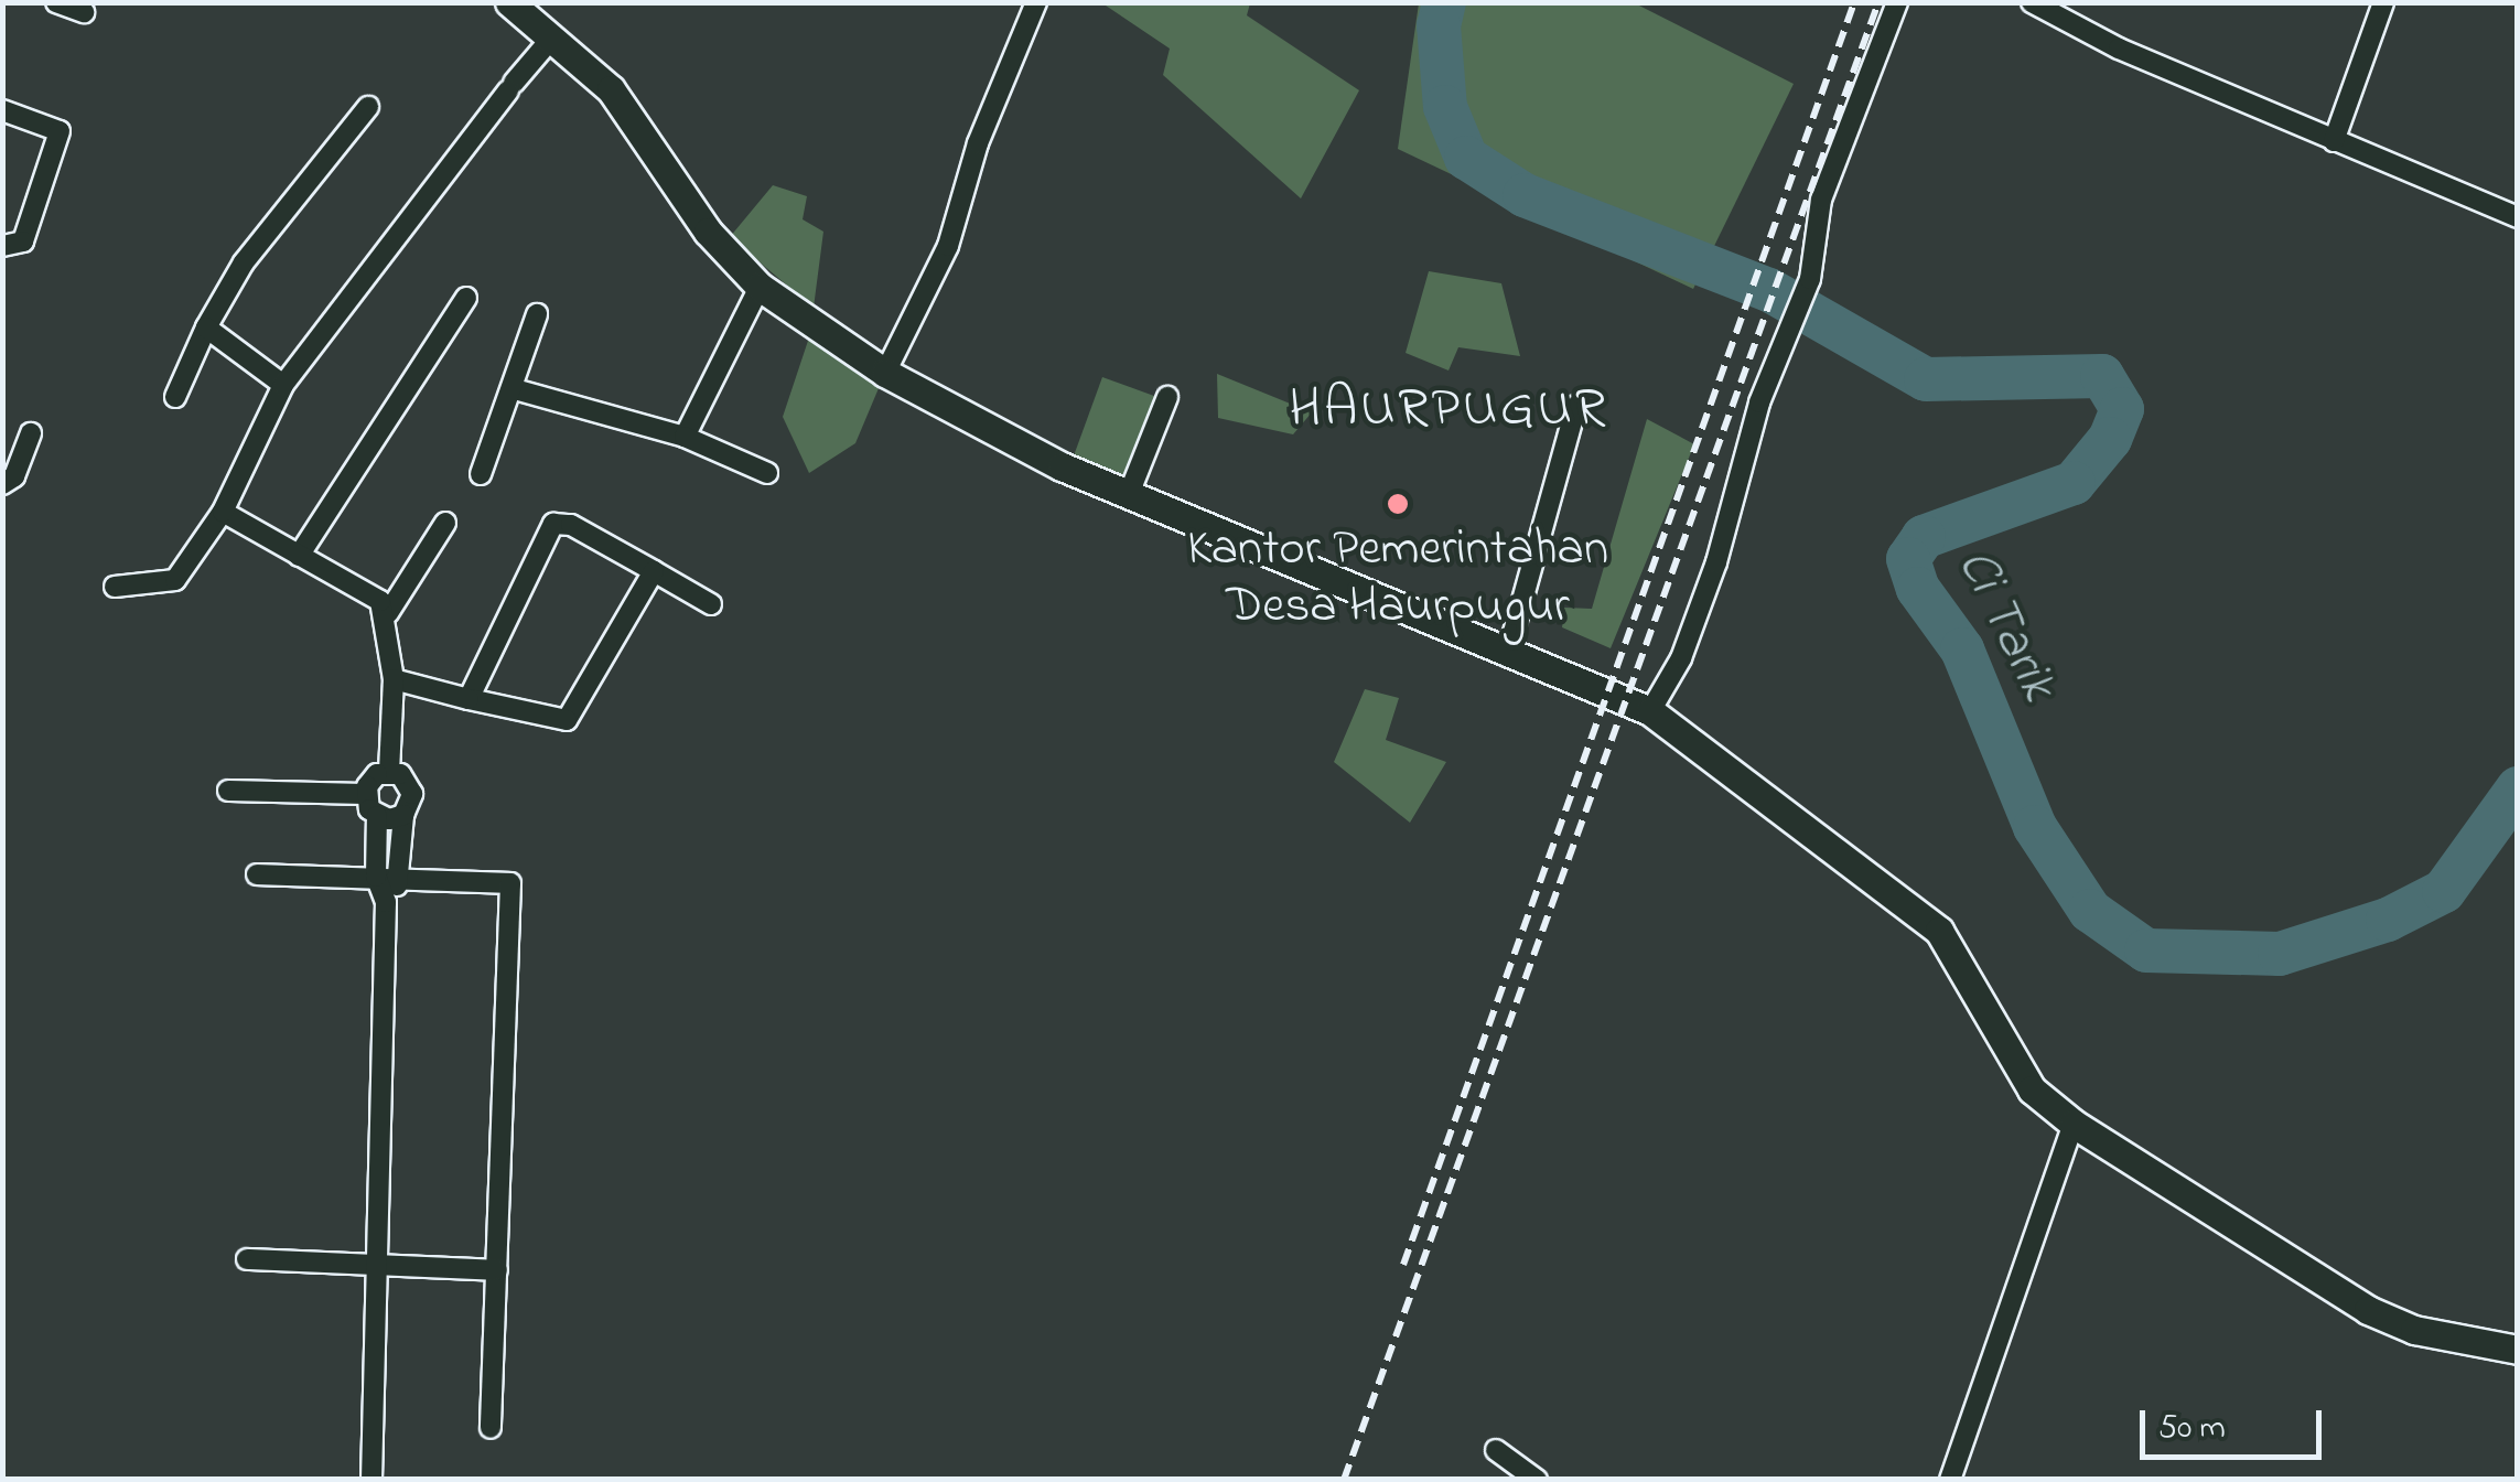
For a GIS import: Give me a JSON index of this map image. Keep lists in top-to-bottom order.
{
  "districts": ["HAURPUGUR"],
  "water": ["Ci Tarik"],
  "places": ["Kantor Pemerintahan Desa Haurpugur"],
  "scale_bar": "50 m"
}
